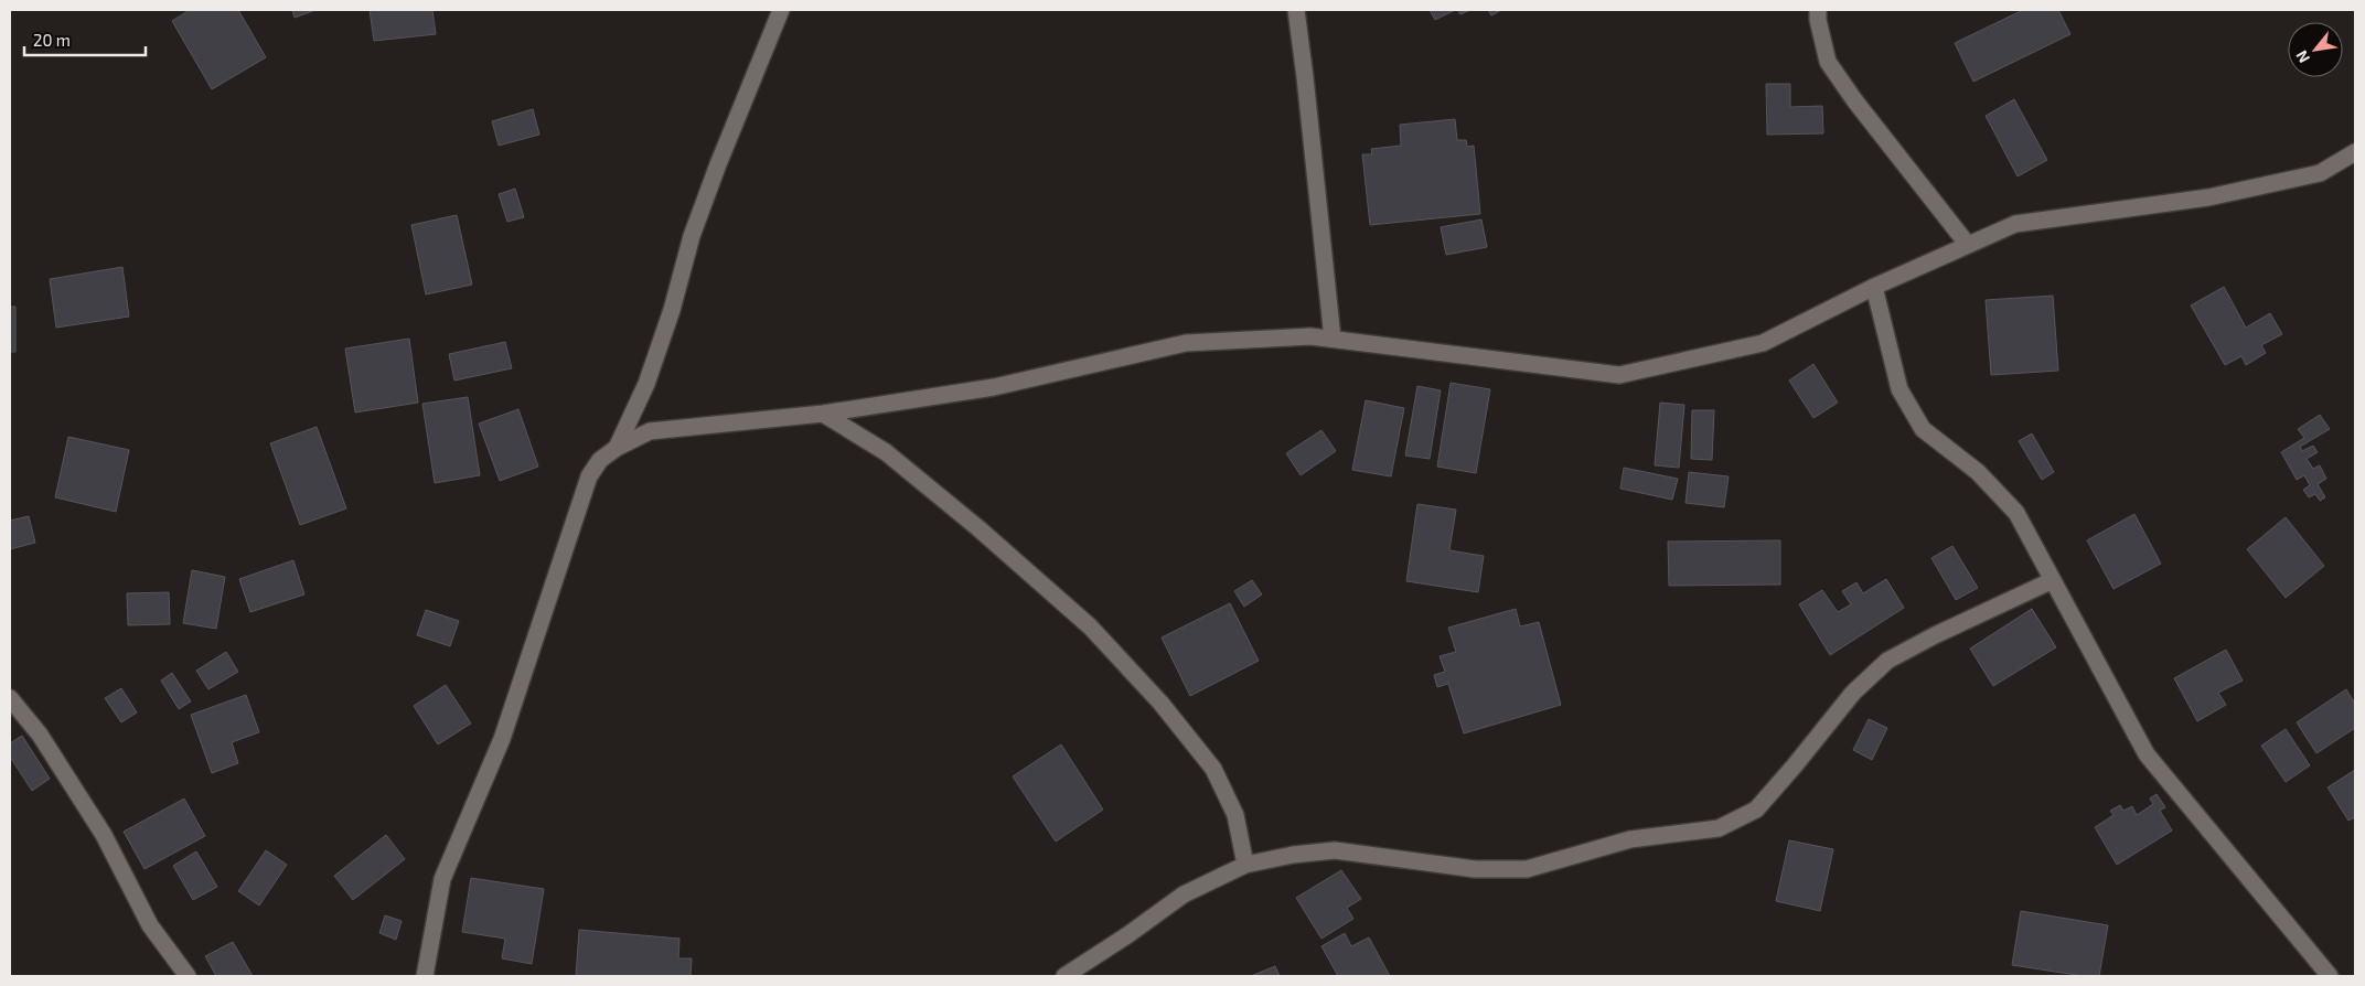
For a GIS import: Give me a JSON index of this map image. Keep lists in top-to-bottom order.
{
  "scale_bar": "20 m",
  "north": "bottom left"
}
